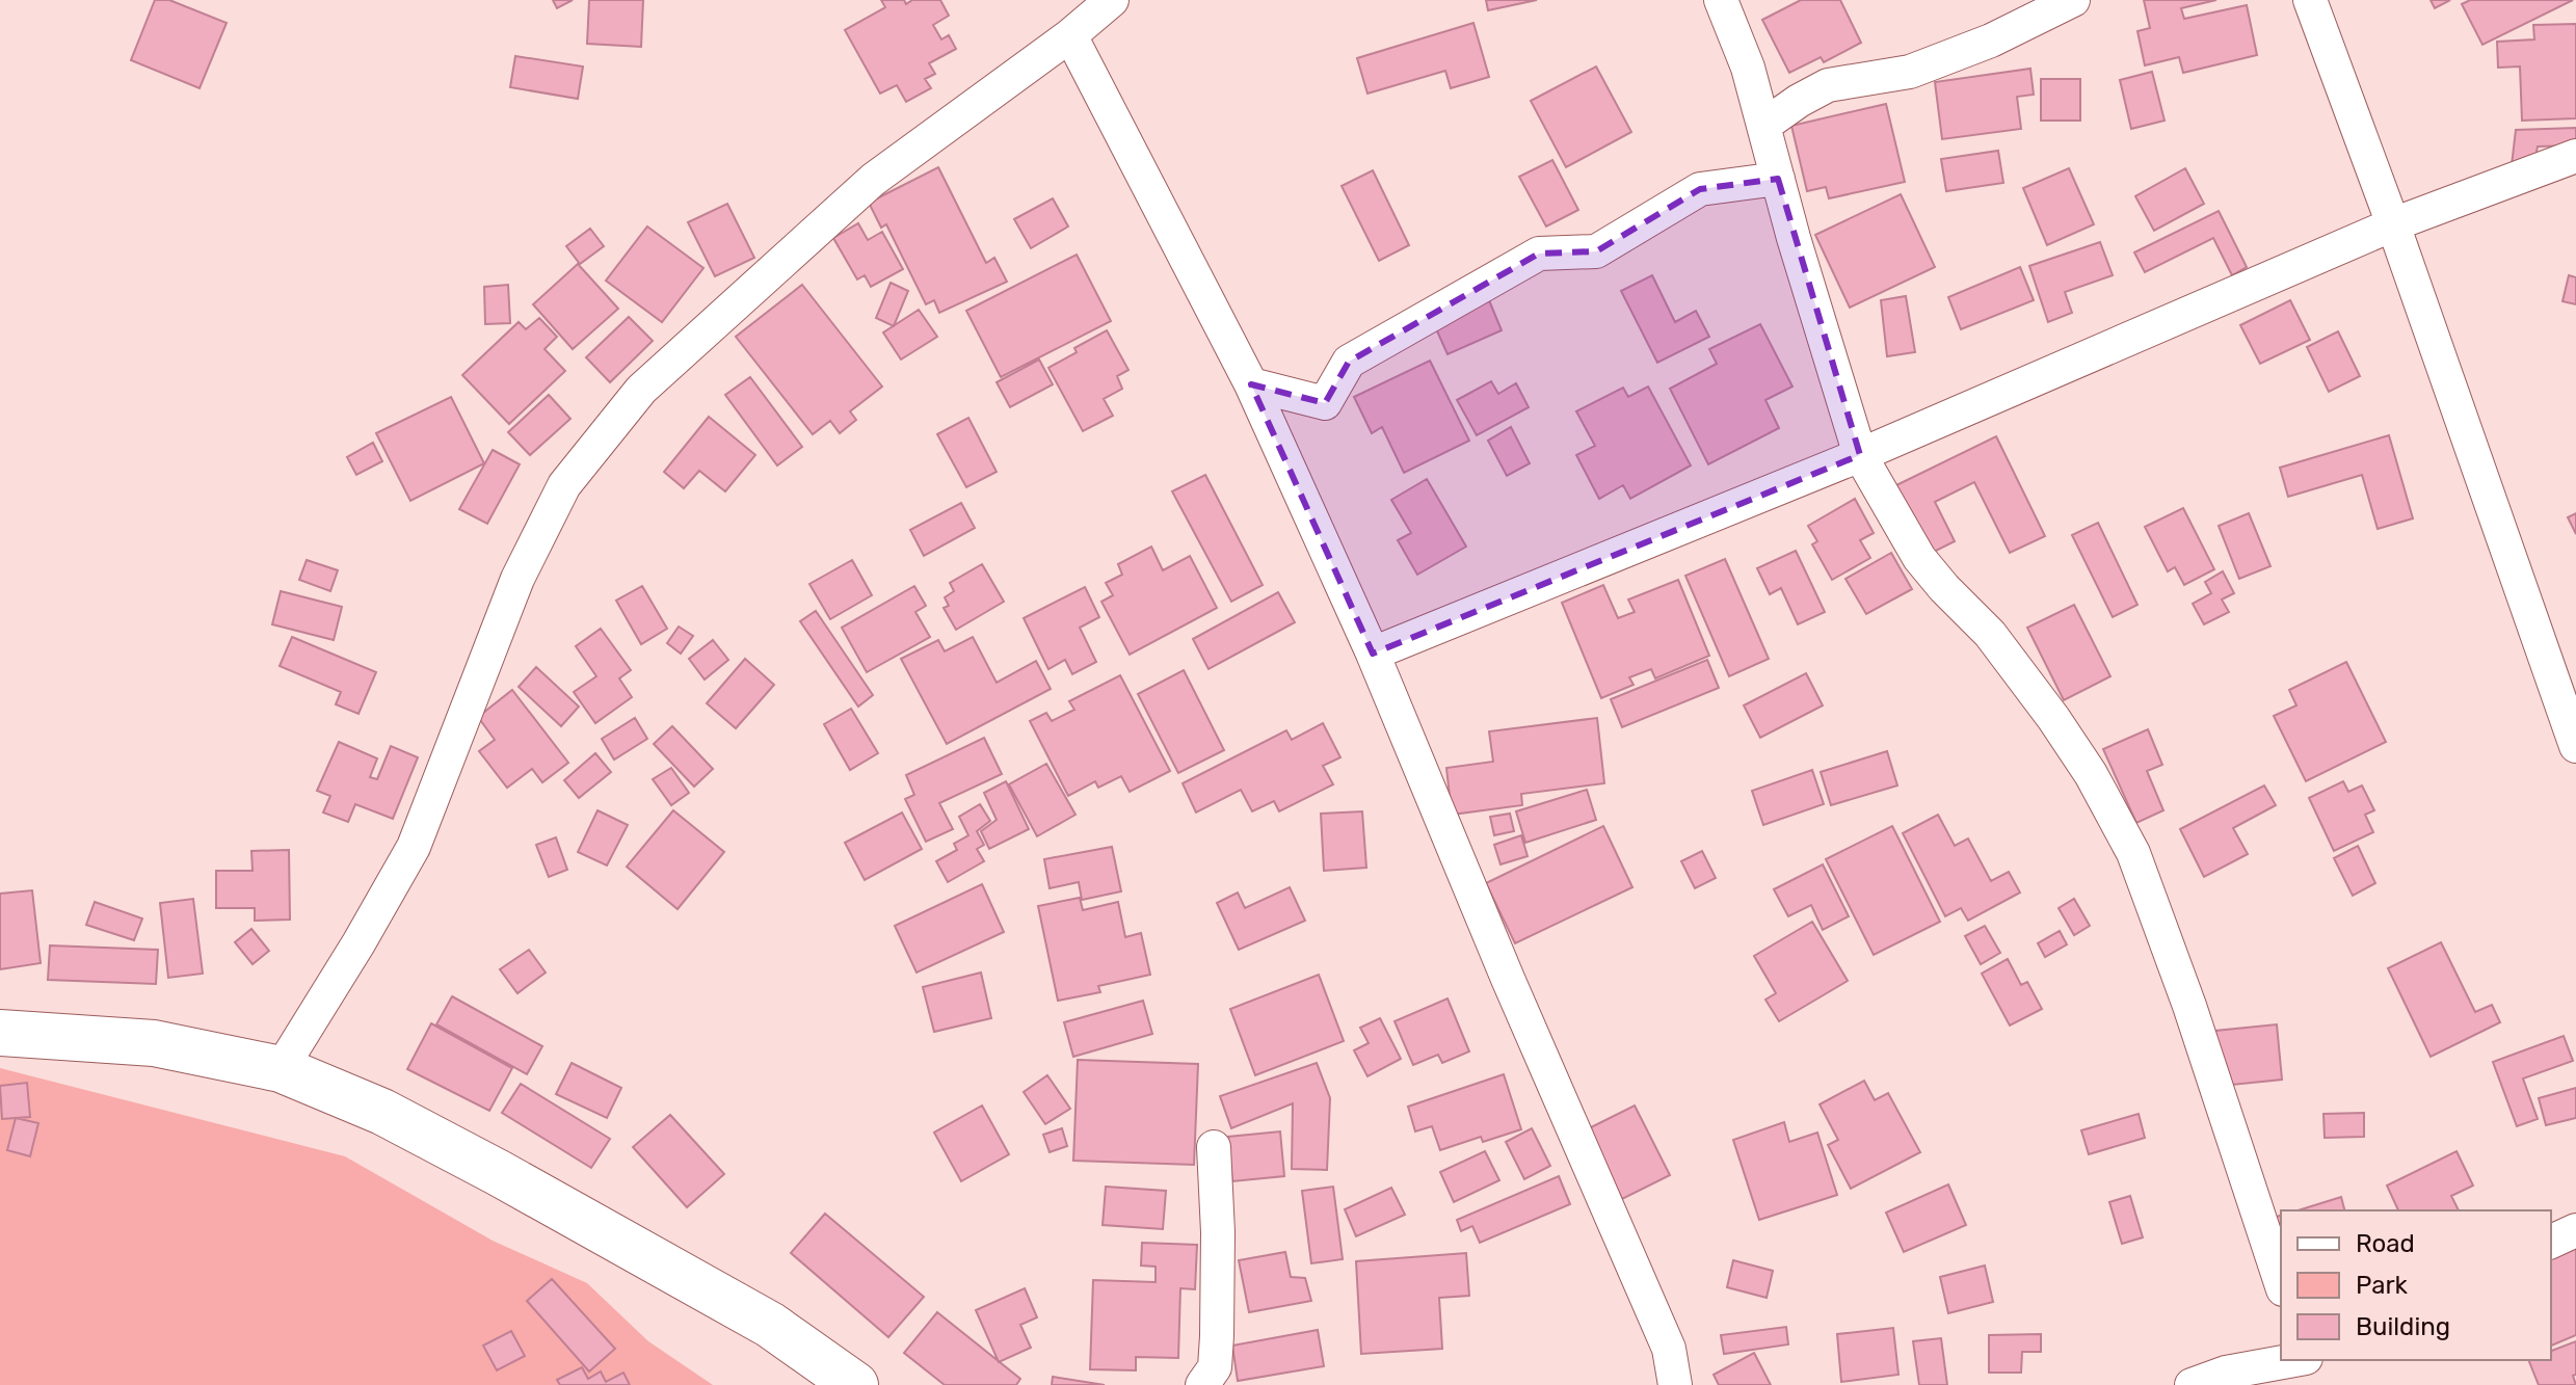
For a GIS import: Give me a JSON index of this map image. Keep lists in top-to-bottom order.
{
  "legend": ["Road", "Park", "Building"]
}
